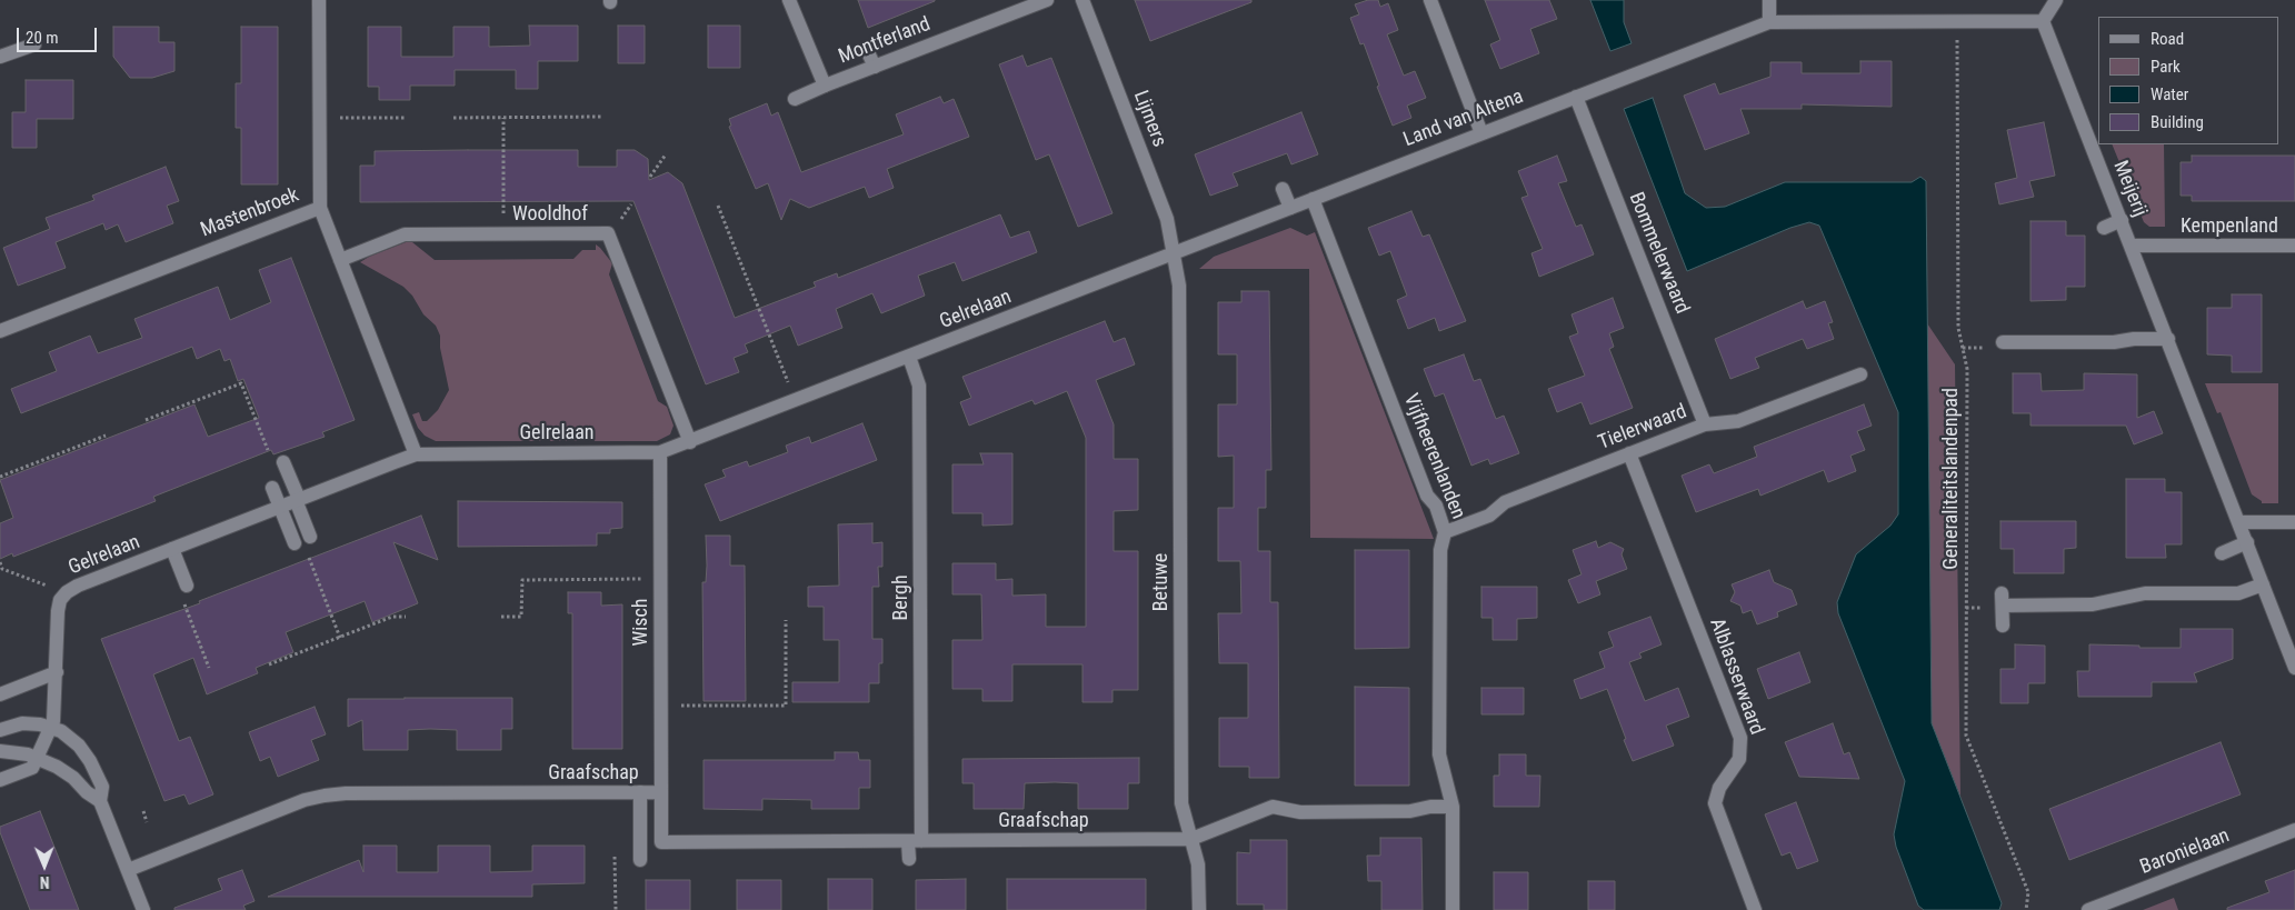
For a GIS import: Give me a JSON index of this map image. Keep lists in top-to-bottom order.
{
  "streets": {
    "street": [
      "Montferland",
      "Lijmers",
      "Land van Altena",
      "Meijerij",
      "Mastenbroek",
      "Wooldhof",
      "Kempenland",
      "Bommelerwaard",
      "Gelrelaan",
      "Tielerwaard",
      "Vijfheerenlanden",
      "Betuwe",
      "Bergh",
      "Wisch",
      "Alblasserwaard",
      "Graafschap",
      "Baronielaan"
    ],
    "path": ["Generaliteitslandenpad"]
  },
  "crossings": [
    ["Lijmers", "Land van Altena"],
    ["Lijmers", "Gelrelaan"],
    ["Lijmers", "Betuwe"],
    ["Land van Altena", "Meijerij"],
    ["Land van Altena", "Bommelerwaard"],
    ["Land van Altena", "Gelrelaan"],
    ["Land van Altena", "Vijfheerenlanden"],
    ["Land van Altena", "Betuwe"],
    ["Meijerij", "Kempenland"],
    ["Wooldhof", "Gelrelaan"],
    ["Bommelerwaard", "Tielerwaard"],
    ["Gelrelaan", "Betuwe"],
    ["Gelrelaan", "Bergh"],
    ["Gelrelaan", "Wisch"],
    ["Tielerwaard", "Vijfheerenlanden"],
    ["Tielerwaard", "Alblasserwaard"],
    ["Betuwe", "Graafschap"],
    ["Bergh", "Graafschap"],
    ["Wisch", "Graafschap"]
  ],
  "legend": [
    "Road",
    "Park",
    "Water",
    "Building"
  ],
  "scale_bar": "20 m",
  "north": "bottom"
}
